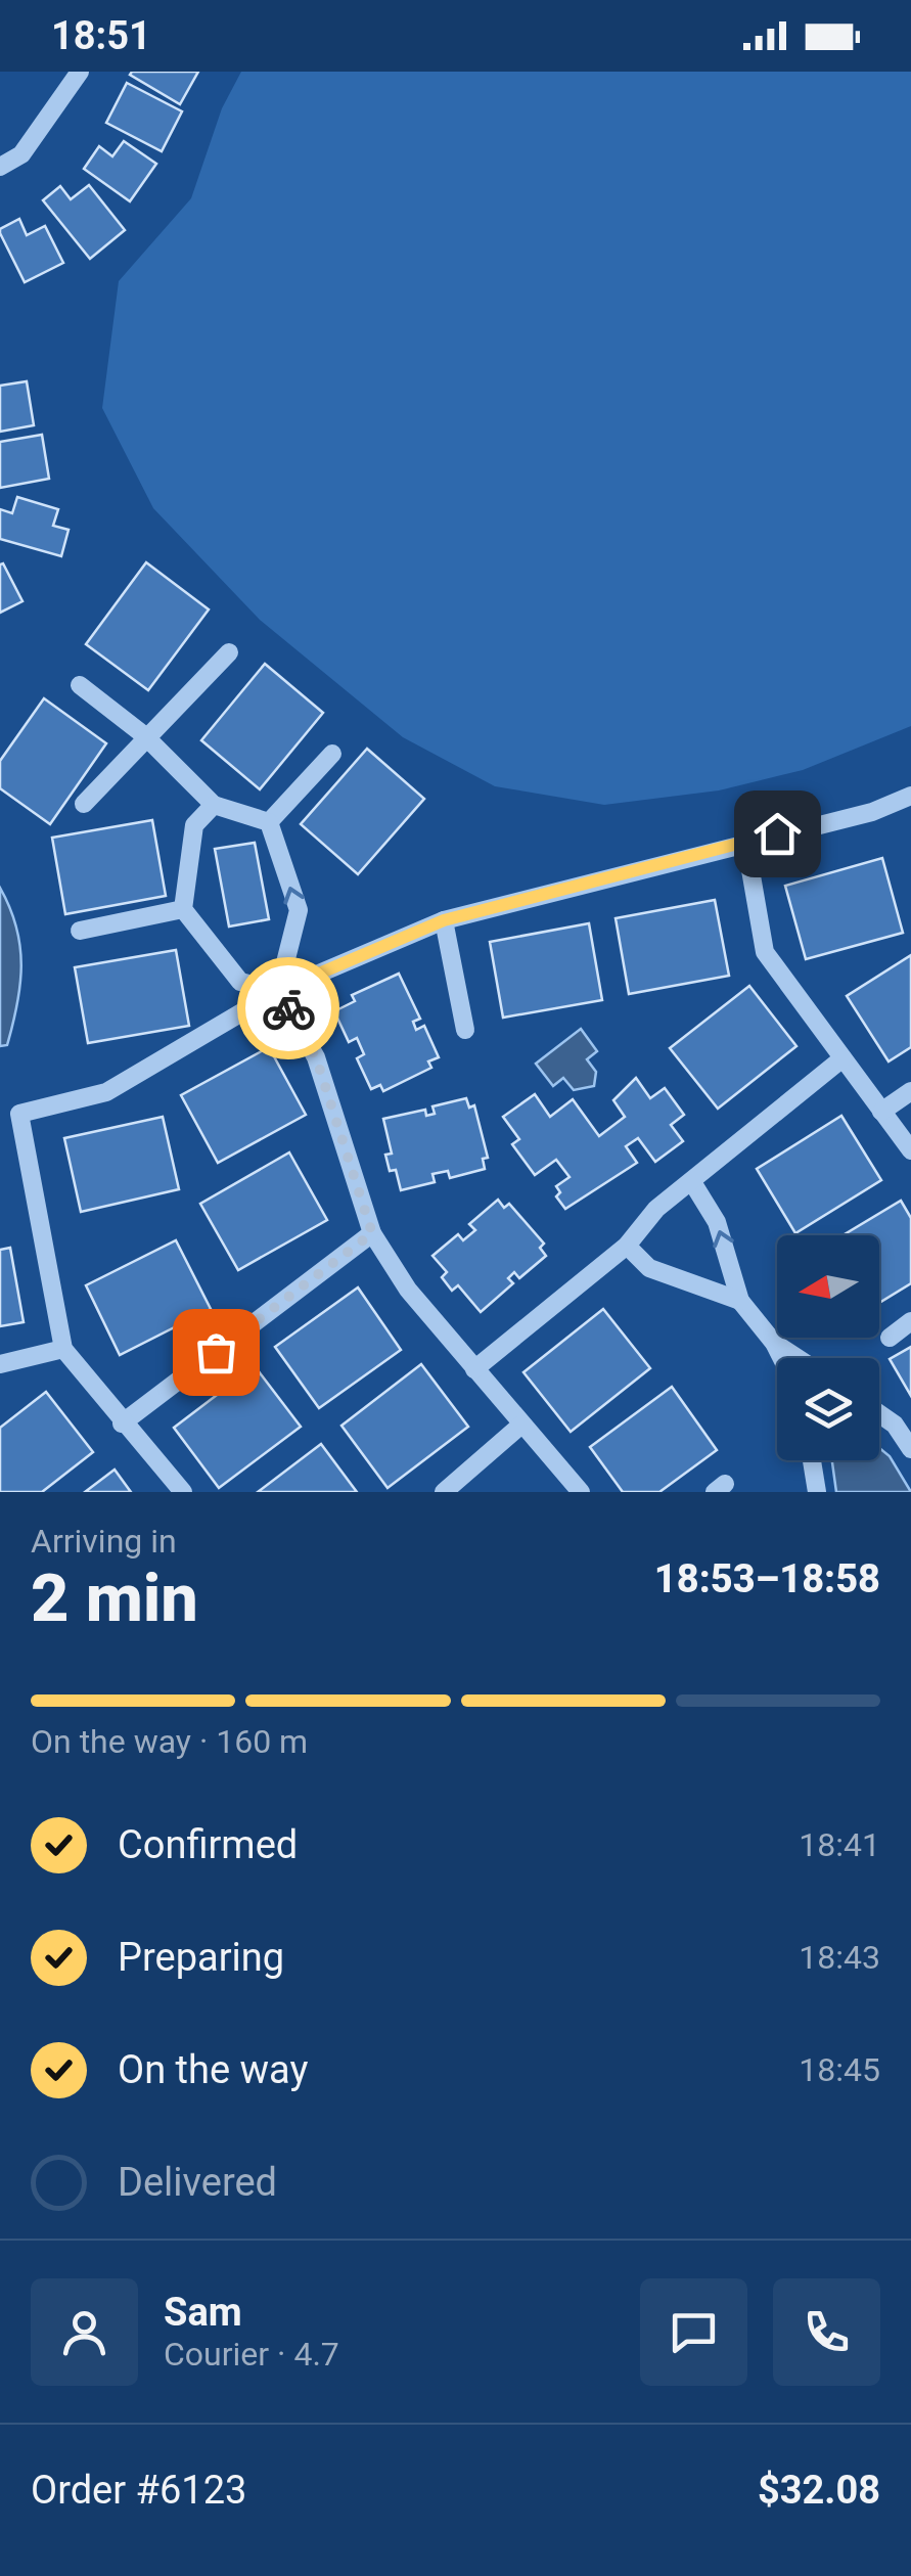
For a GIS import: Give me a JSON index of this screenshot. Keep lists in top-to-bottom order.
{
  "north": "left",
  "page": {
    "status": "18:51",
    "heading": ["2 min", "Arriving in", "18:53–18:58"],
    "panel": [
      "Sam",
      "Courier · 4.7",
      "Order #6123",
      "$32.08"
    ],
    "bar": "On the way · 160 m",
    "list": [
      ["Confirmed", "18:41"],
      ["Preparing", "18:43"],
      ["On the way", "18:45"],
      "Delivered"
    ]
  }
}
